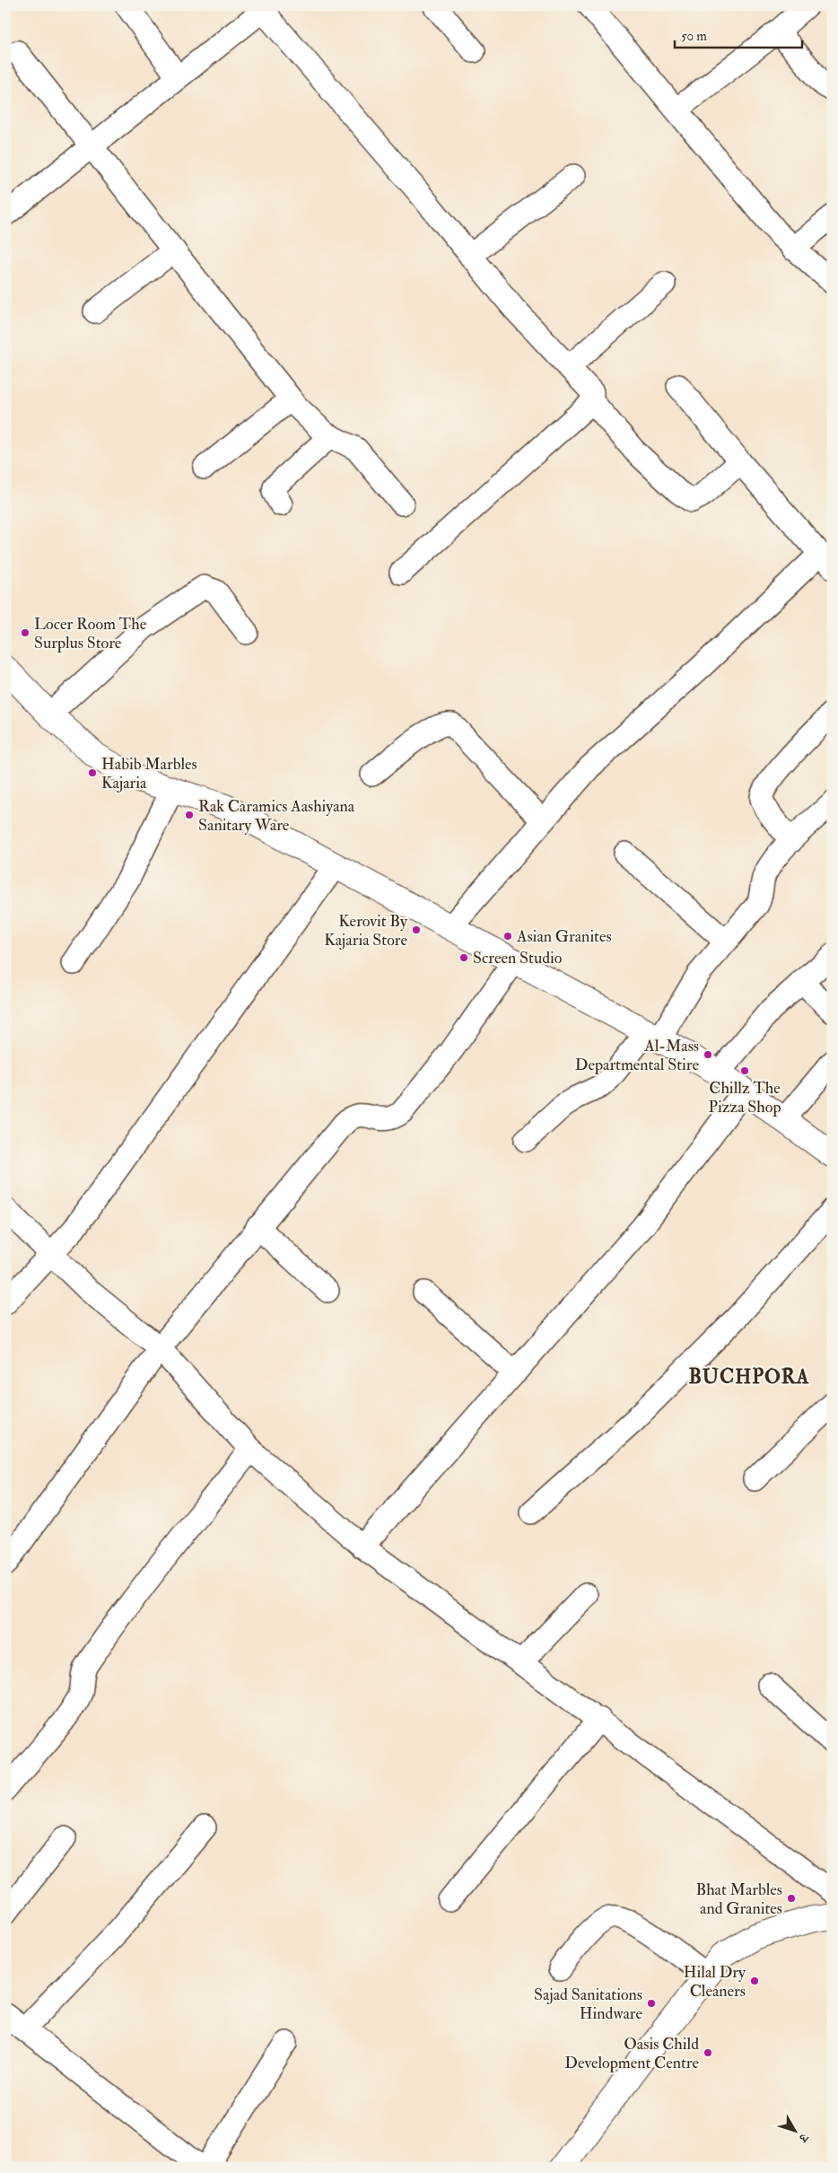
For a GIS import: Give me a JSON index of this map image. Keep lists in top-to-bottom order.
{
  "districts": ["BUCHPORA"],
  "places": [
    "Locer Room The Surplus Store",
    "Habib Marbles Kajaria",
    "Rak Caramics Aashiyana Sanitary Ware",
    "Kerovit By Kajaria Store",
    "Asian Granites",
    "Screen Studio",
    "Al-Mass Departmental Stire",
    "Chillz The Pizza Shop",
    "Bhat Marbles and Granites",
    "Hilal Dry Cleaners",
    "Sajad Sanitations Hindware",
    "Oasis Child Development Centre"
  ],
  "scale_bar": "50 m",
  "north": "bottom right"
}
